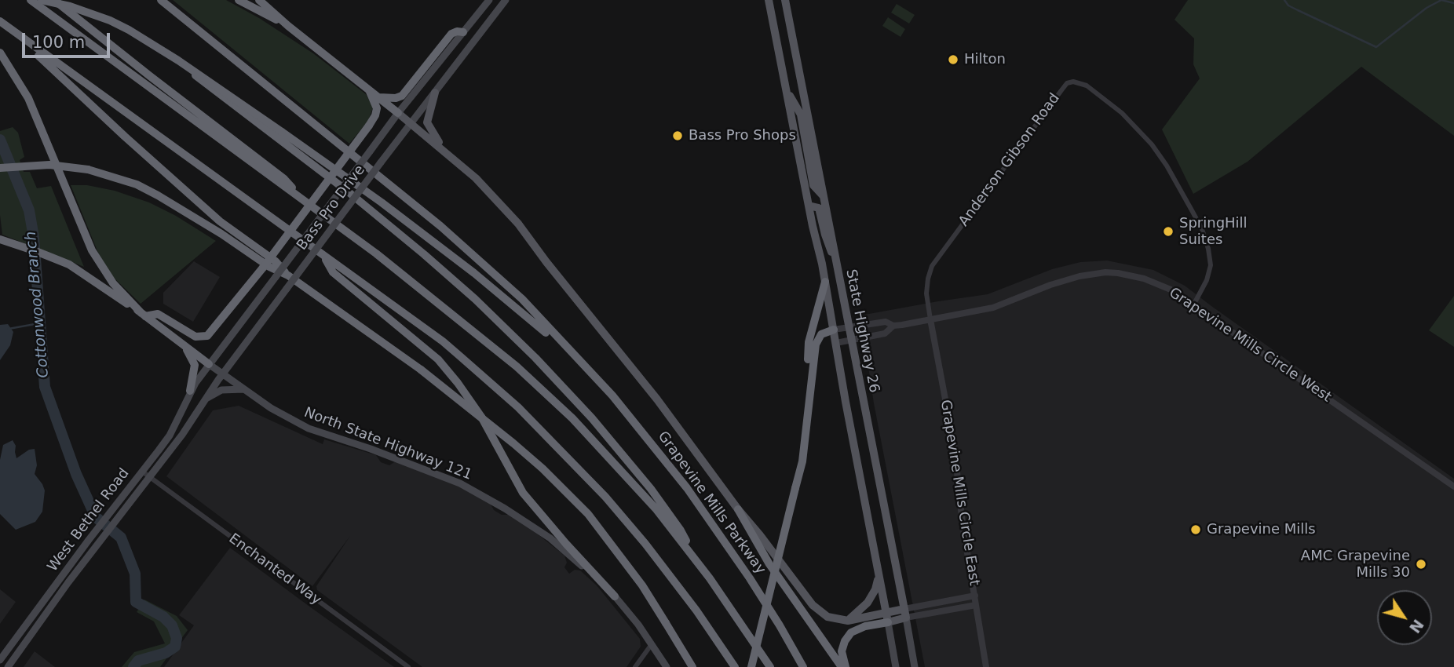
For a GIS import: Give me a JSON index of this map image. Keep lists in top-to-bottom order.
{
  "streets": {
    "highway": ["Grapevine Mills Parkway"],
    "main road": [
      "Bass Pro Drive",
      "State Highway 26",
      "North State Highway 121",
      "West Bethel Road"
    ],
    "street": [
      "Anderson Gibson Road",
      "Grapevine Mills Circle West",
      "Grapevine Mills Circle East",
      "Enchanted Way"
    ]
  },
  "crossings": [
    ["Anderson Gibson Road", "Grapevine Mills Circle West"],
    ["Anderson Gibson Road", "Grapevine Mills Circle East"],
    ["Bass Pro Drive", "North State Highway 121"],
    ["Bass Pro Drive", "West Bethel Road"],
    ["Grapevine Mills Circle West", "Grapevine Mills Circle East"],
    ["West Bethel Road", "Enchanted Way"]
  ],
  "water": ["Cottonwood Branch"],
  "places": [
    "Hilton",
    "Bass Pro Shops",
    "SpringHill Suites",
    "Grapevine Mills",
    "AMC Grapevine Mills 30"
  ],
  "scale_bar": "100 m",
  "north": "bottom right"
}
